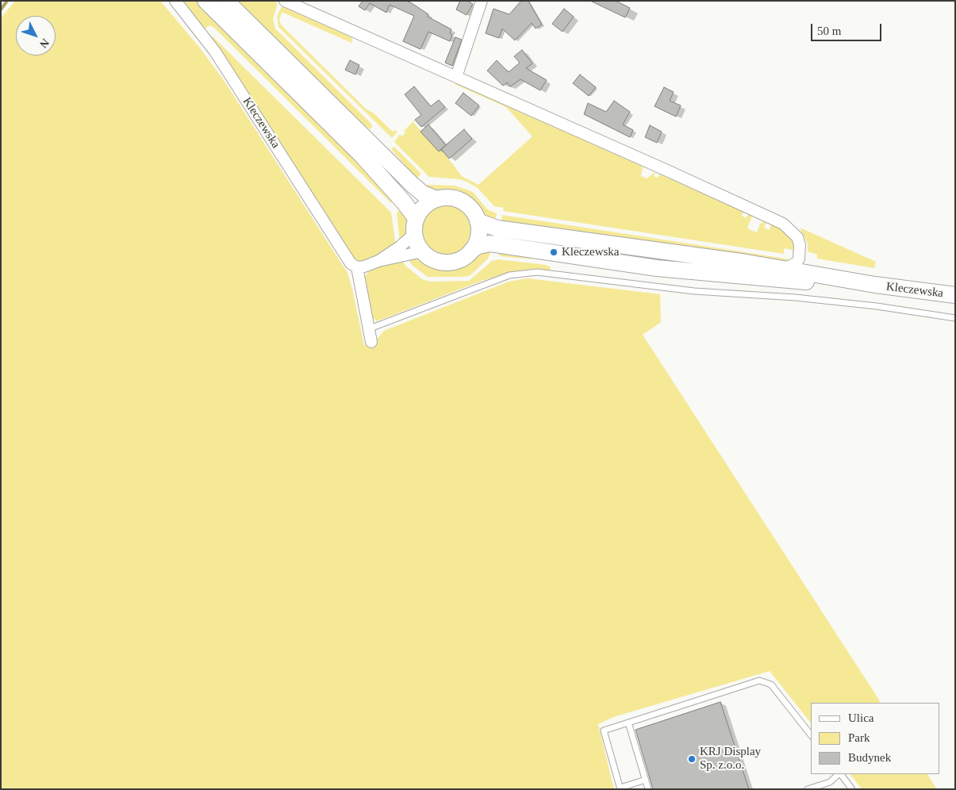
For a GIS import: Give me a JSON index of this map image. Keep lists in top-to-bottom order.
{
  "streets": {
    "main road": ["Kleczewska"]
  },
  "places": ["Kleczewska", "KRJ Display Sp. z.o.o."],
  "legend": ["Ulica", "Park", "Budynek"],
  "scale_bar": "50 m",
  "north": "bottom right"
}
